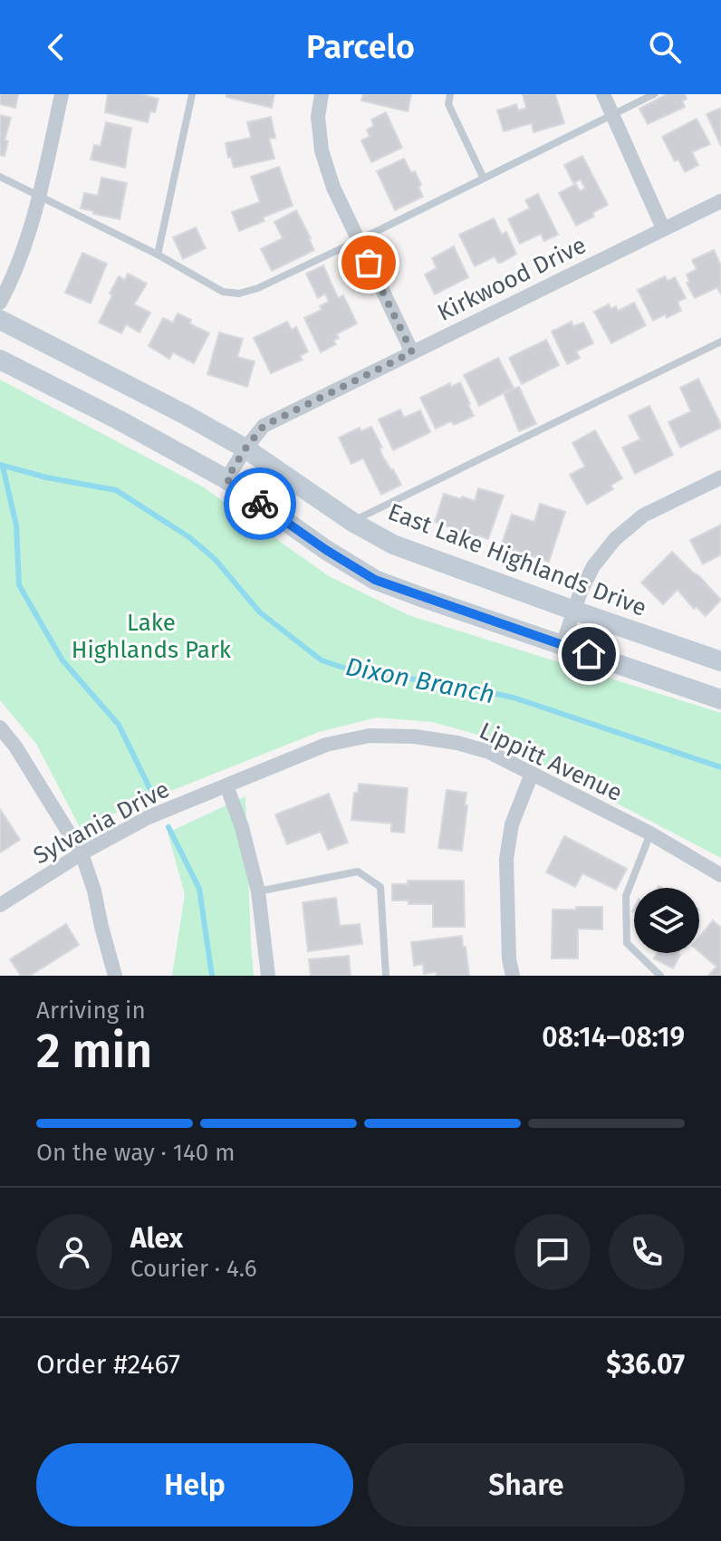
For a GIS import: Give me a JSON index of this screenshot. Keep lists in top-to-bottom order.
{
  "streets": {
    "main road": ["East Lake Highlands Drive"],
    "street": ["Kirkwood Drive", "Lippitt Avenue", "Sylvania Drive"]
  },
  "crossings": [
    ["Kirkwood Drive", "East Lake Highlands Drive"],
    ["Lippitt Avenue", "Sylvania Drive"]
  ],
  "water": ["Dixon Branch"],
  "parks": ["Lake Highlands Park"],
  "page": {
    "header": "Parcelo",
    "heading": ["2 min", "Arriving in", "08:14–08:19"],
    "panel": [
      "Alex",
      "Courier · 4.6",
      "Order #2467",
      "$36.07"
    ],
    "bar": "On the way · 140 m",
    "buttons": ["Help", "Share"]
  }
}
